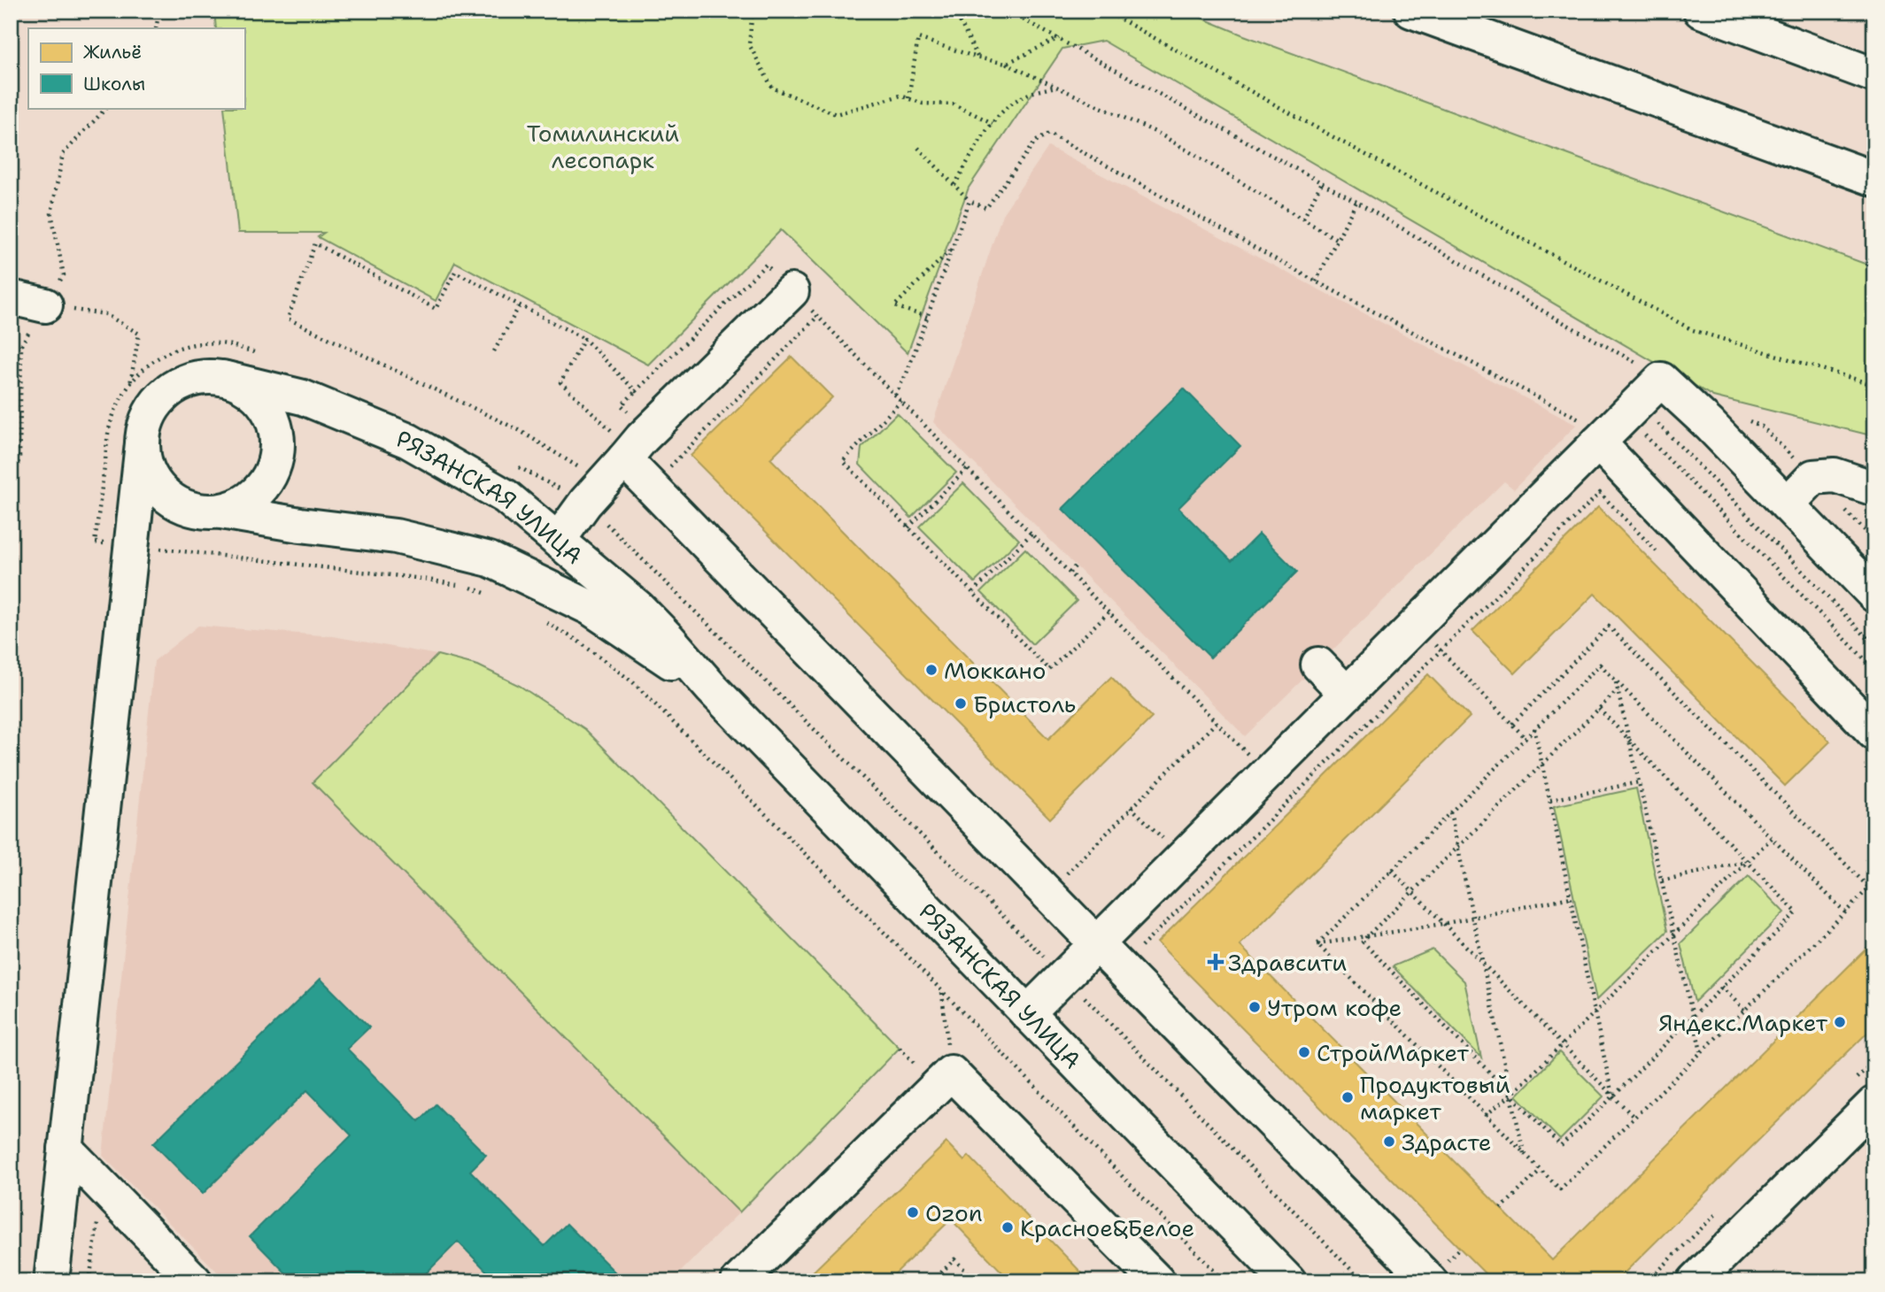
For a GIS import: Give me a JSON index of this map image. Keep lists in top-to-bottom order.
{
  "streets": {
    "street": ["РЯЗАНСКАЯ УЛИЦА"]
  },
  "parks": ["Томилинский лесопарк"],
  "places": {
    "other": [
      "Моккано",
      "Бристоль",
      "Утром кофе",
      "Яндекс.Маркет",
      "СтройМаркет",
      "Продуктовый маркет",
      "Здрасте",
      "Ozon",
      "Красное&Белое"
    ],
    "health": ["Здравсити"]
  },
  "legend": ["Жильё", "Школы"]
}
